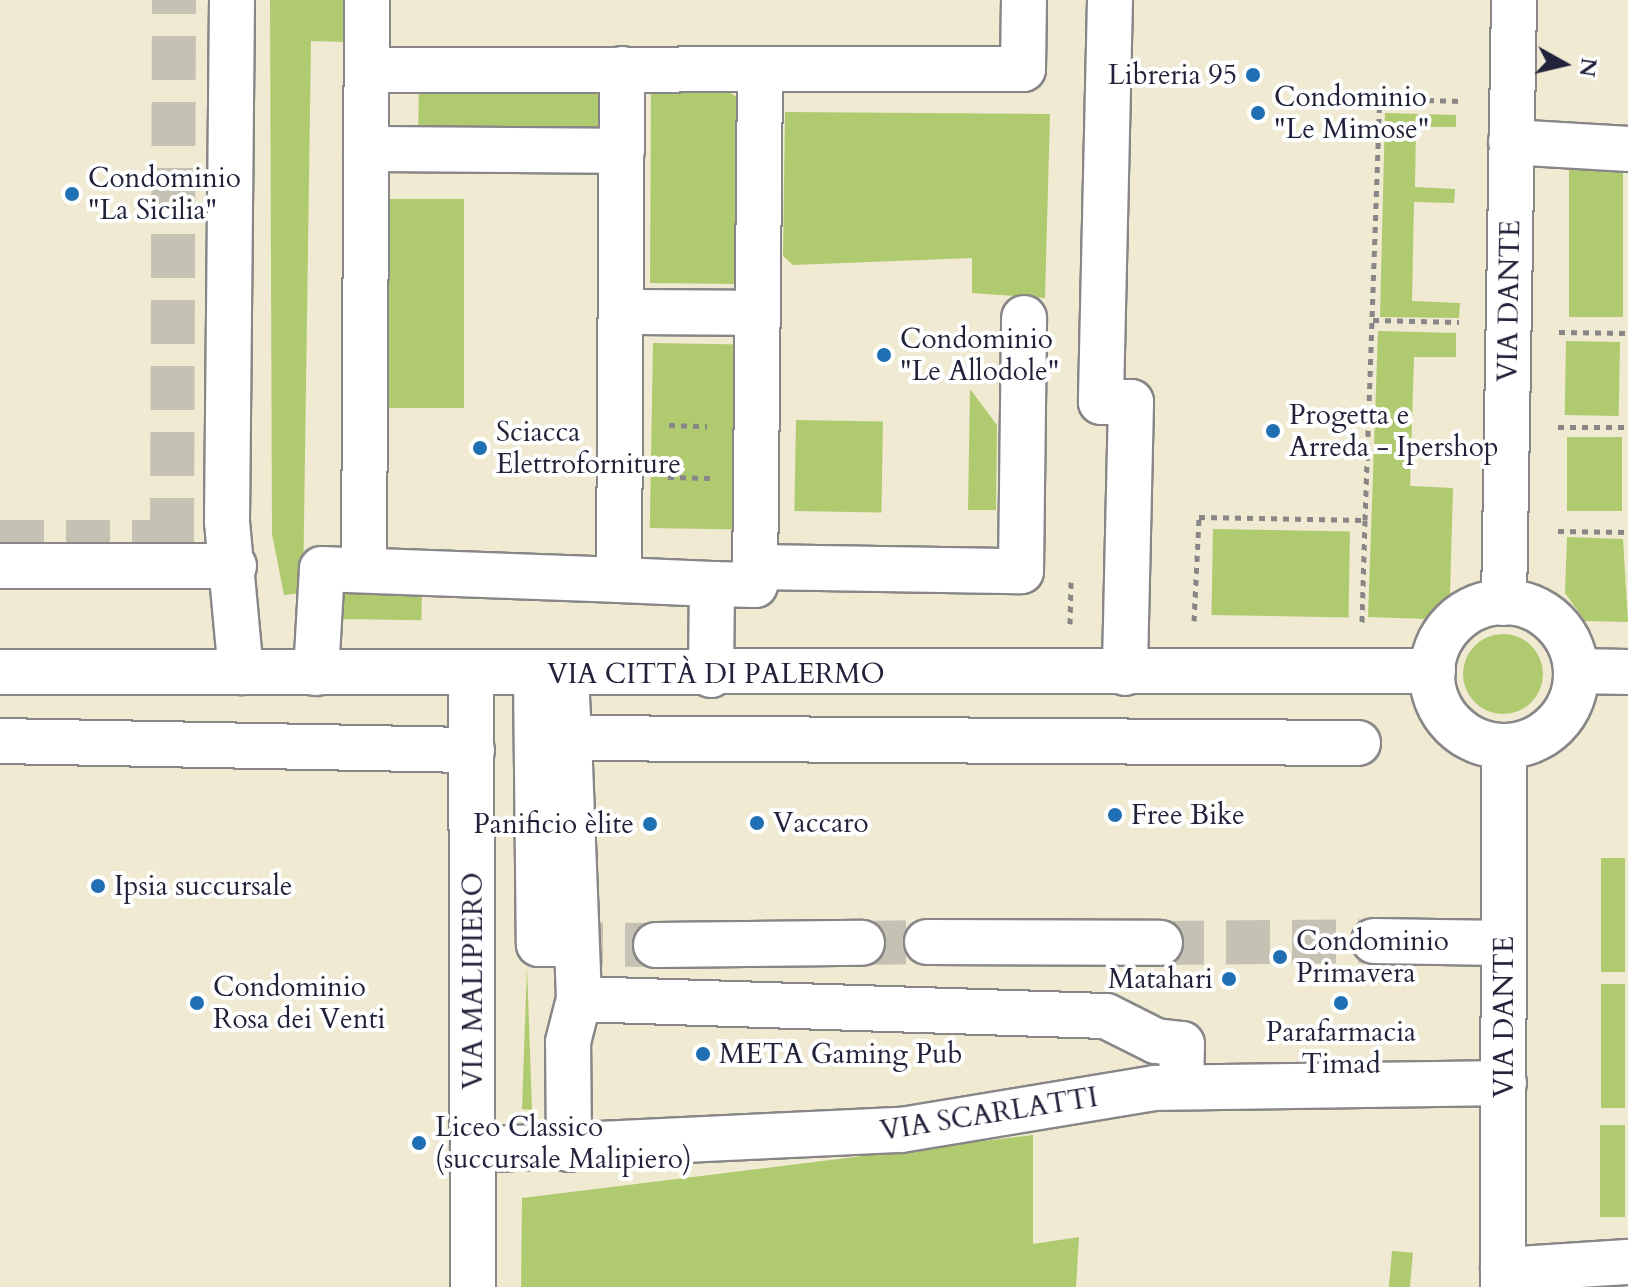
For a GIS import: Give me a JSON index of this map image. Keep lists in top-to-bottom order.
{
  "streets": {
    "street": [
      "VIA DANTE",
      "VIA CITTÀ DI PALERMO",
      "VIA MALIPIERO",
      "VIA SCARLATTI"
    ]
  },
  "crossings": [
    ["VIA DANTE", "VIA CITTÀ DI PALERMO"],
    ["VIA DANTE", "VIA SCARLATTI"],
    ["VIA CITTÀ DI PALERMO", "VIA MALIPIERO"],
    ["VIA MALIPIERO", "VIA SCARLATTI"]
  ],
  "places": [
    "Libreria 95",
    "Condominio \"Le Mimose\"",
    "Condominio \"La Sicilia\"",
    "Condominio \"Le Allodole\"",
    "Progetta e Arreda - Ipershop",
    "Sciacca Elettroforniture",
    "Free Bike",
    "Vaccaro",
    "Panificio èlite",
    "Ipsia succursale",
    "Condominio Primavera",
    "Matahari",
    "Condominio Rosa dei Venti",
    "Parafarmacia Timad",
    "META Gaming Pub",
    "Liceo Classico (succursale Malipiero)"
  ],
  "north": "right"
}
